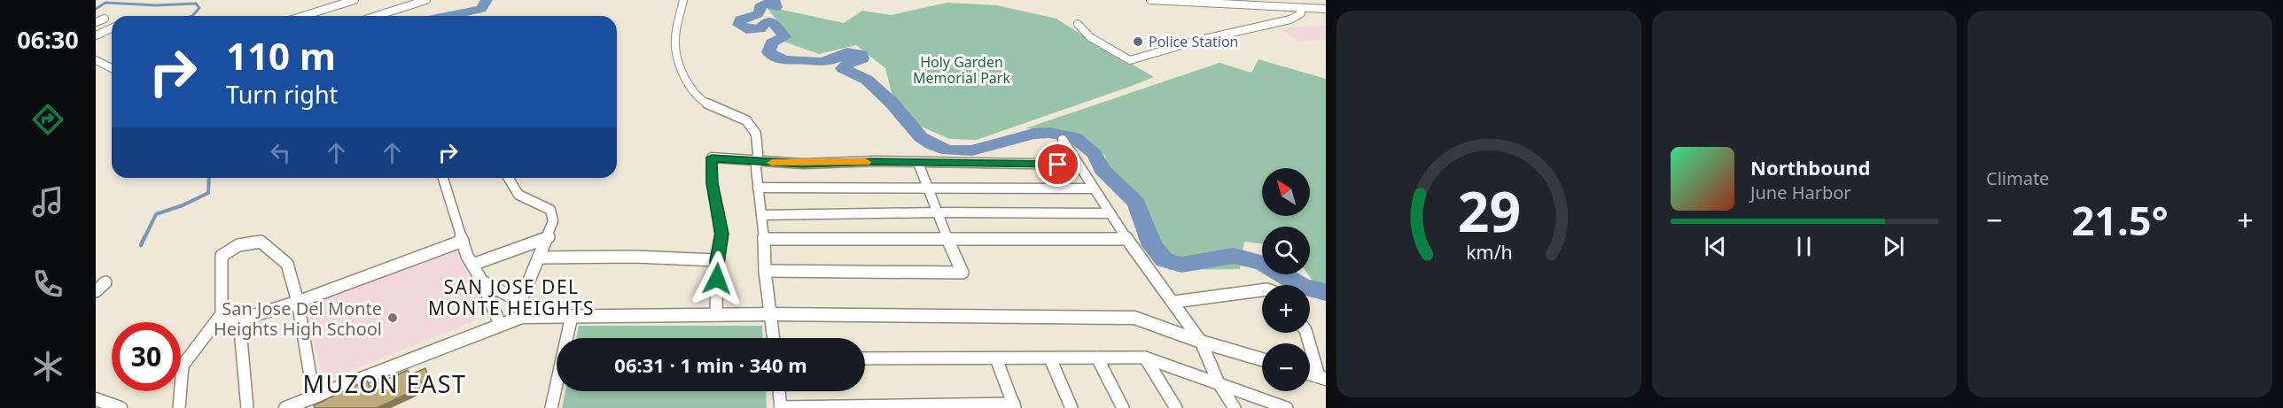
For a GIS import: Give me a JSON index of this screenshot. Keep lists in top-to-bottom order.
{
  "districts": ["SAN JOSE DEL MONTE HEIGHTS", "MUZON EAST"],
  "parks": ["Holy Garden Memorial Park"],
  "places": ["Police Station", "San Jose Del Monte Heights High School"],
  "north": "top left",
  "page": {
    "tabs": "06:30",
    "tile": "Climate",
    "turn": ["110 m", "Turn right"],
    "song": ["Northbound", "June Harbor"],
    "map_buttons": ["+", "−"],
    "heat": ["−", "21.5°", "+"],
    "limit": "30",
    "trip": "06:31 · 1 min · 340 m",
    "gauge": ["29", "km/h"]
  }
}
